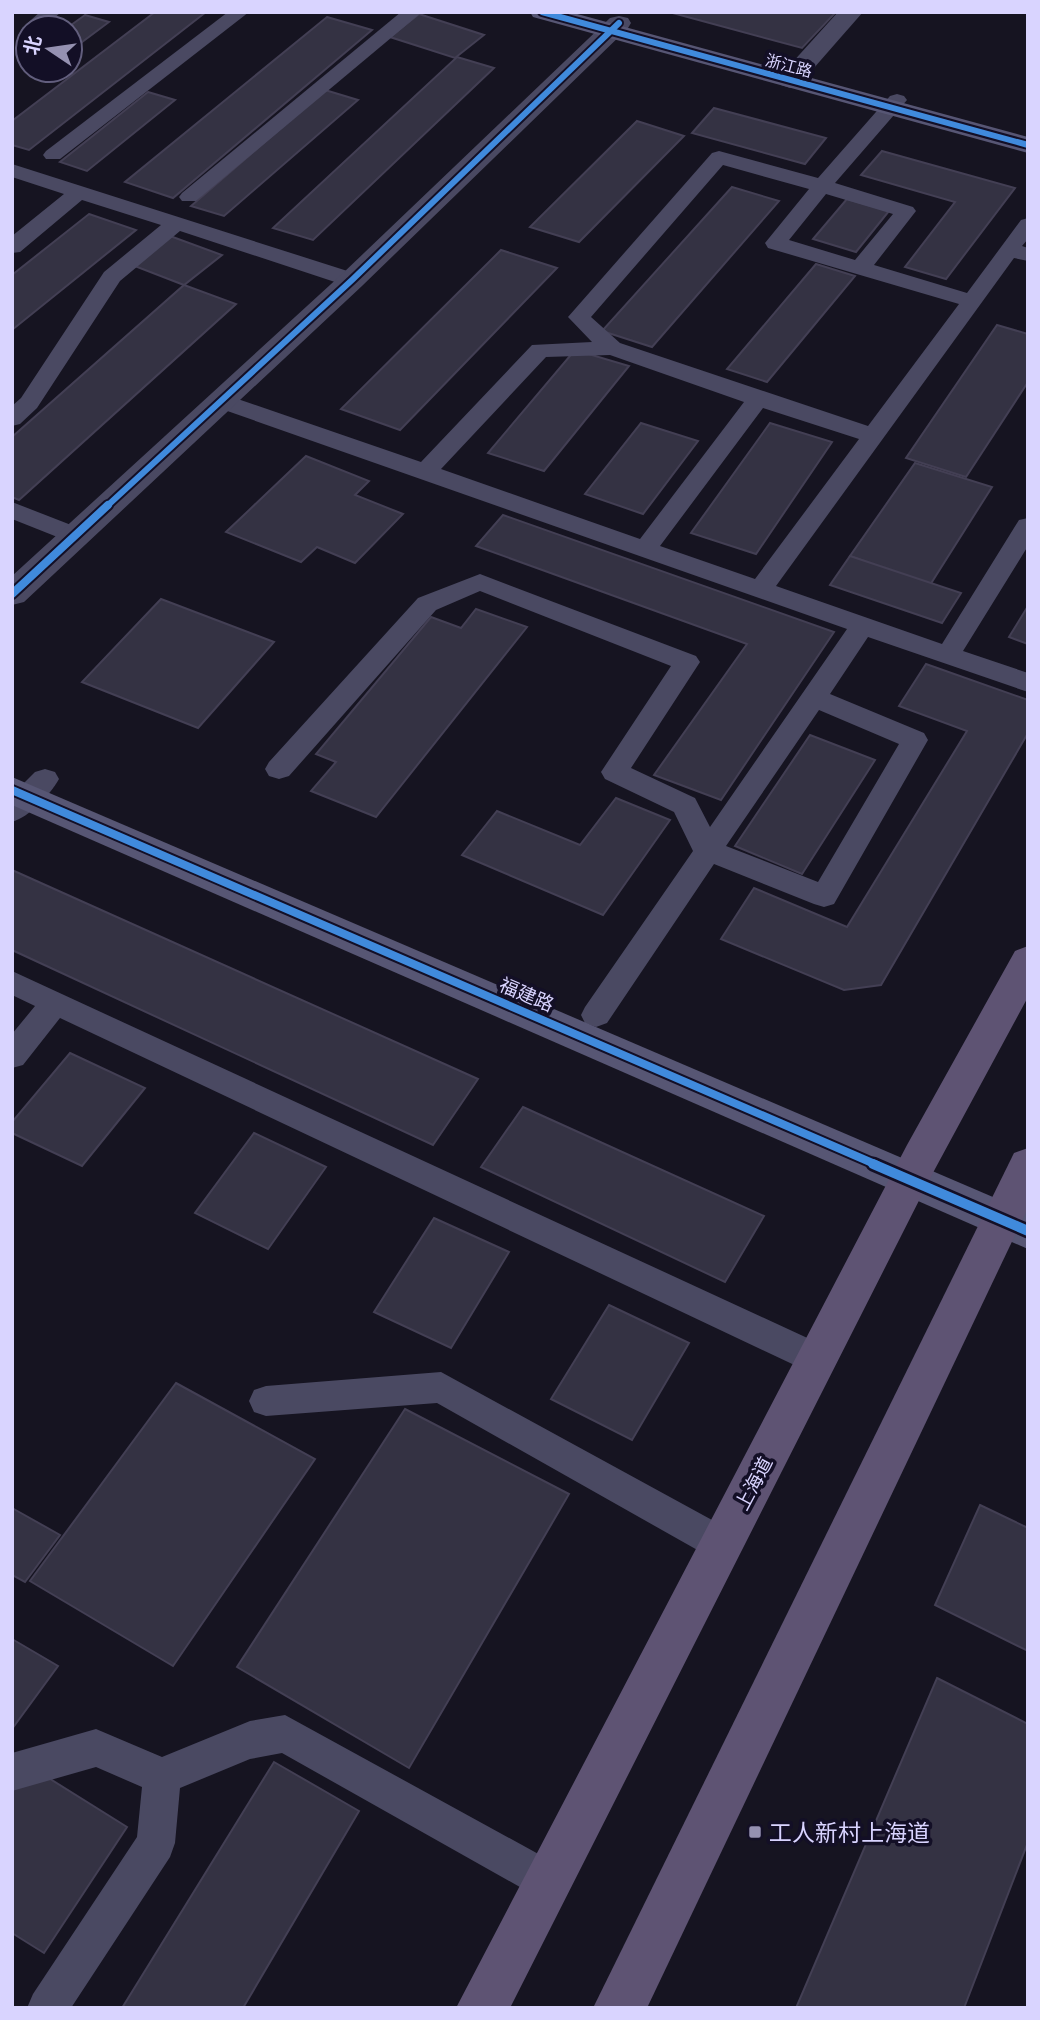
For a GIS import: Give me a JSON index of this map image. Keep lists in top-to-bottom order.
{
  "streets": {
    "main road": ["上海道"],
    "street": ["浙江路", "福建路"]
  },
  "crossings": [
    ["福建路", "上海道"]
  ],
  "places": {
    "transit": ["工人新村上海道"]
  },
  "north": "left"
}
